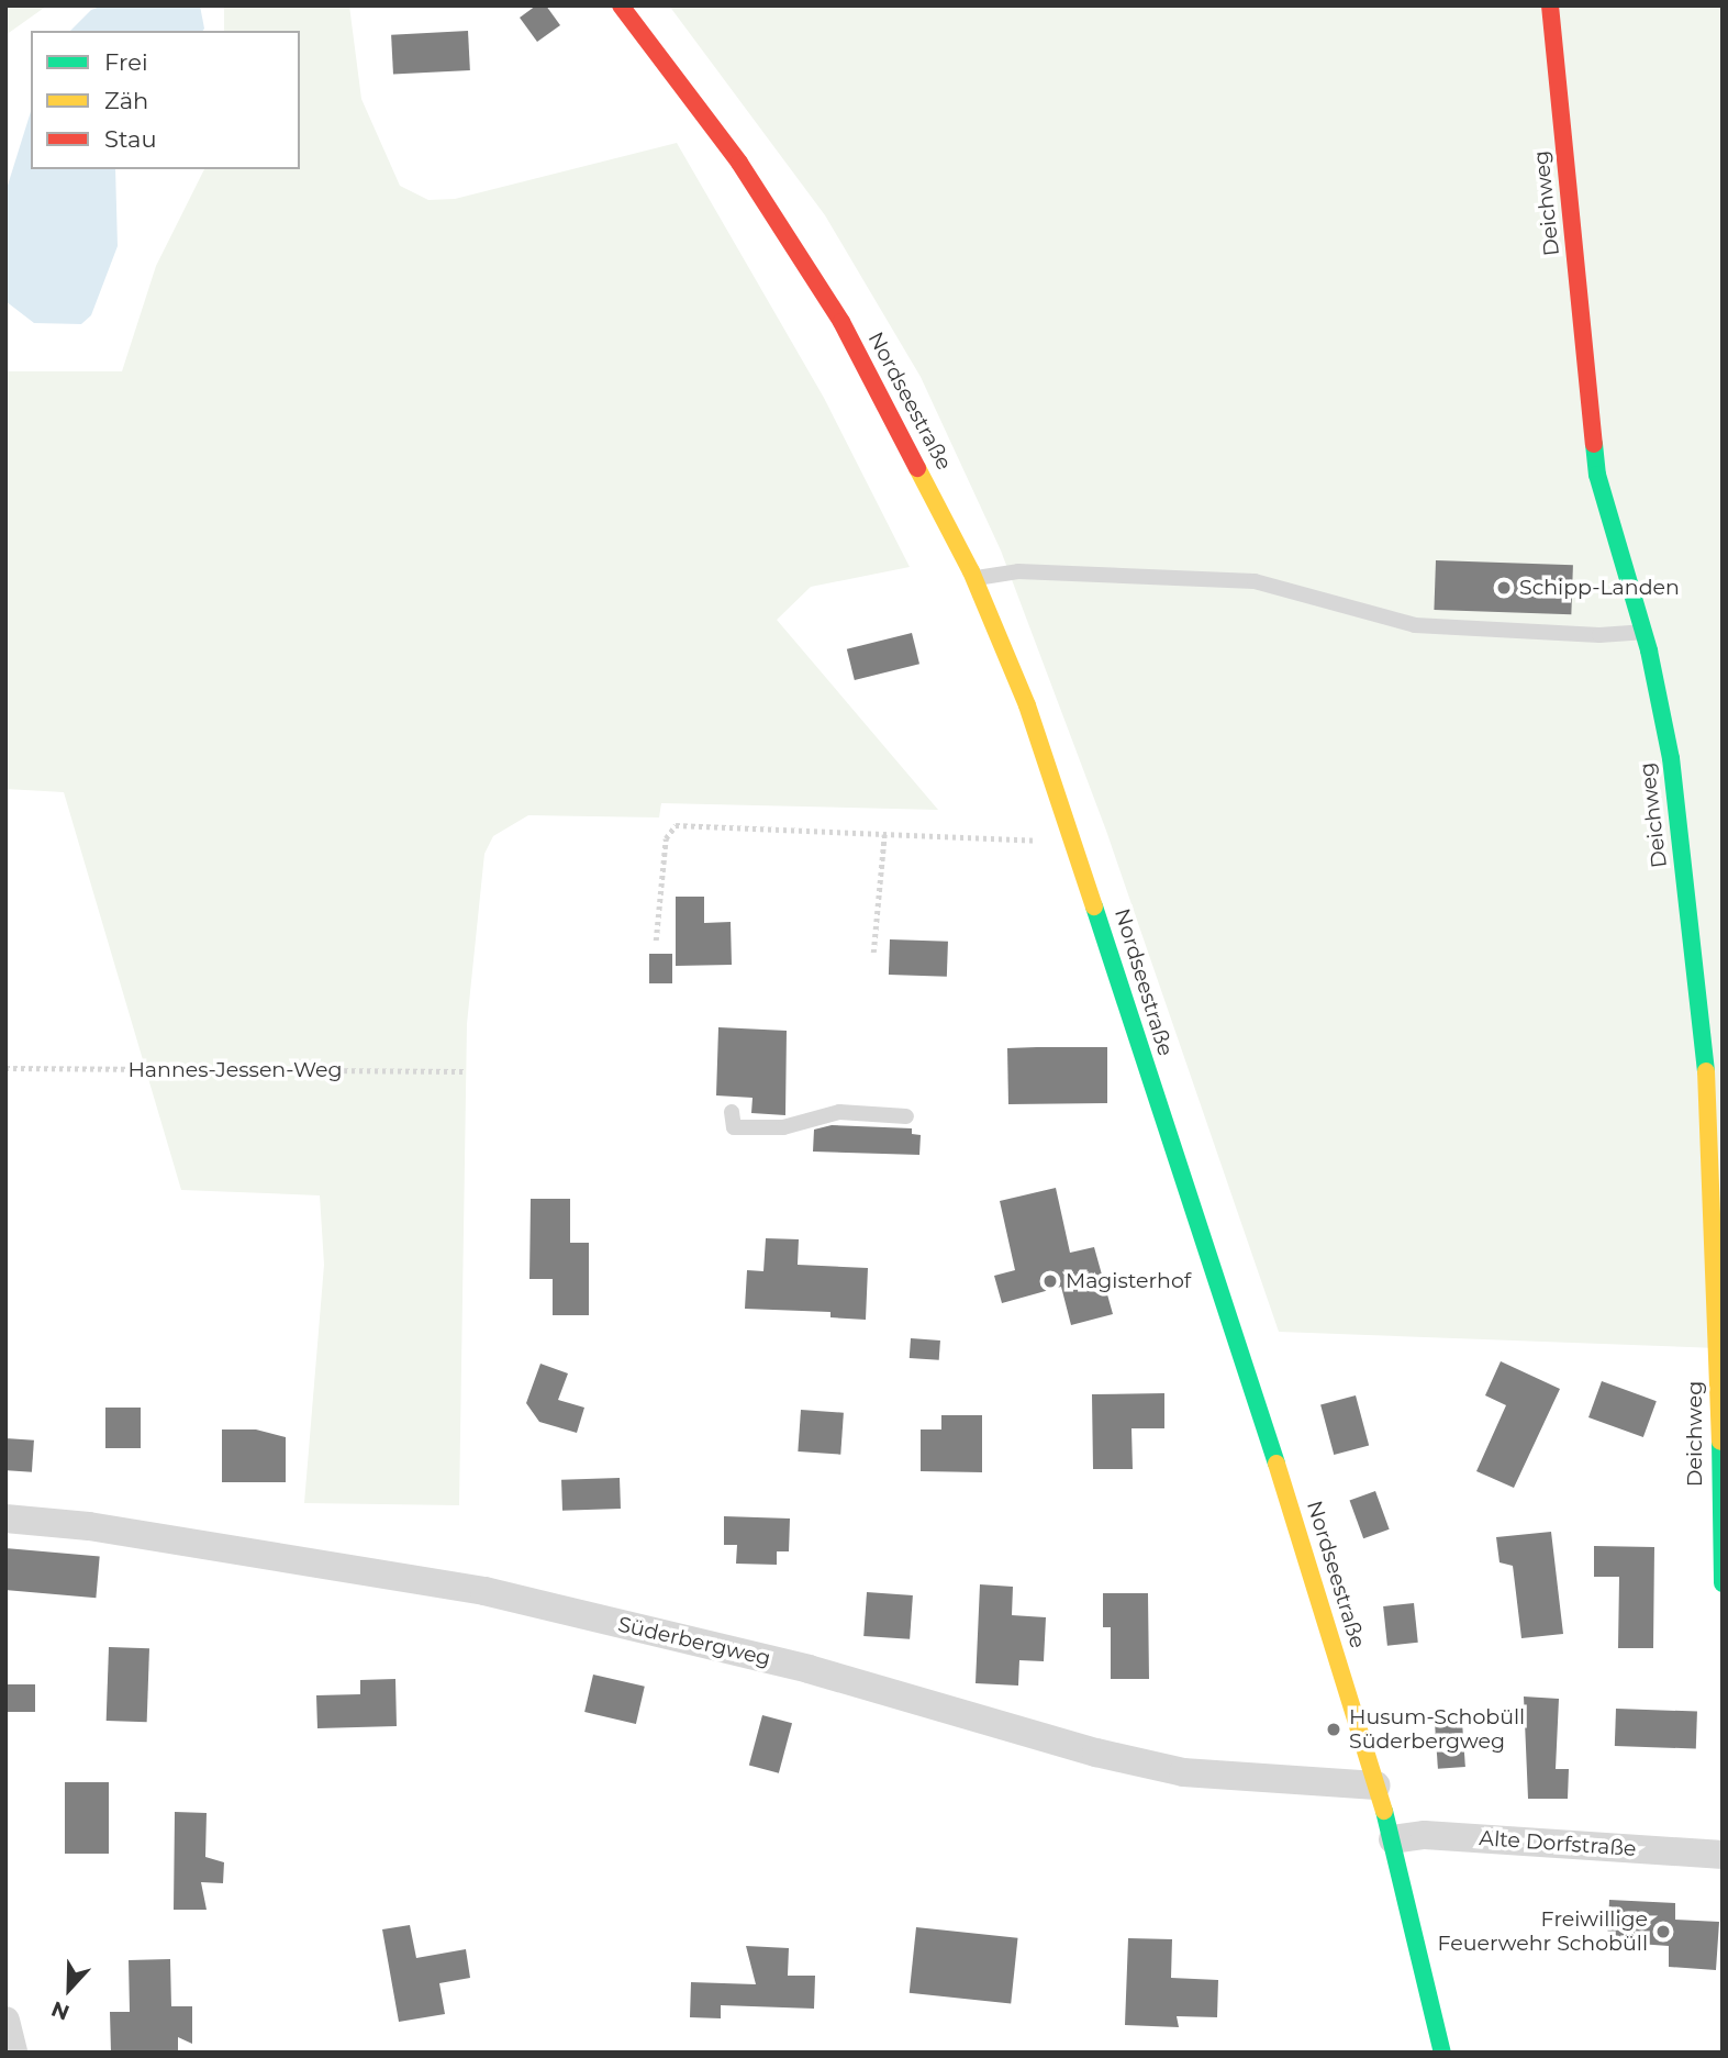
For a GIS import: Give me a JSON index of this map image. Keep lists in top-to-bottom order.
{
  "streets": {
    "main road": ["Deichweg", "Nordseestraße"],
    "street": ["Süderbergweg", "Alte Dorfstraße"],
    "path": ["Hannes-Jessen-Weg"]
  },
  "crossings": [
    ["Nordseestraße", "Süderbergweg"],
    ["Nordseestraße", "Alte Dorfstraße"]
  ],
  "places": [
    "Schipp-Landen",
    "Magisterhof",
    "Husum-Schobüll Süderbergweg",
    "Freiwillige Feuerwehr Schobüll"
  ],
  "legend": ["Frei", "Zäh", "Stau"],
  "north": "bottom"
}
